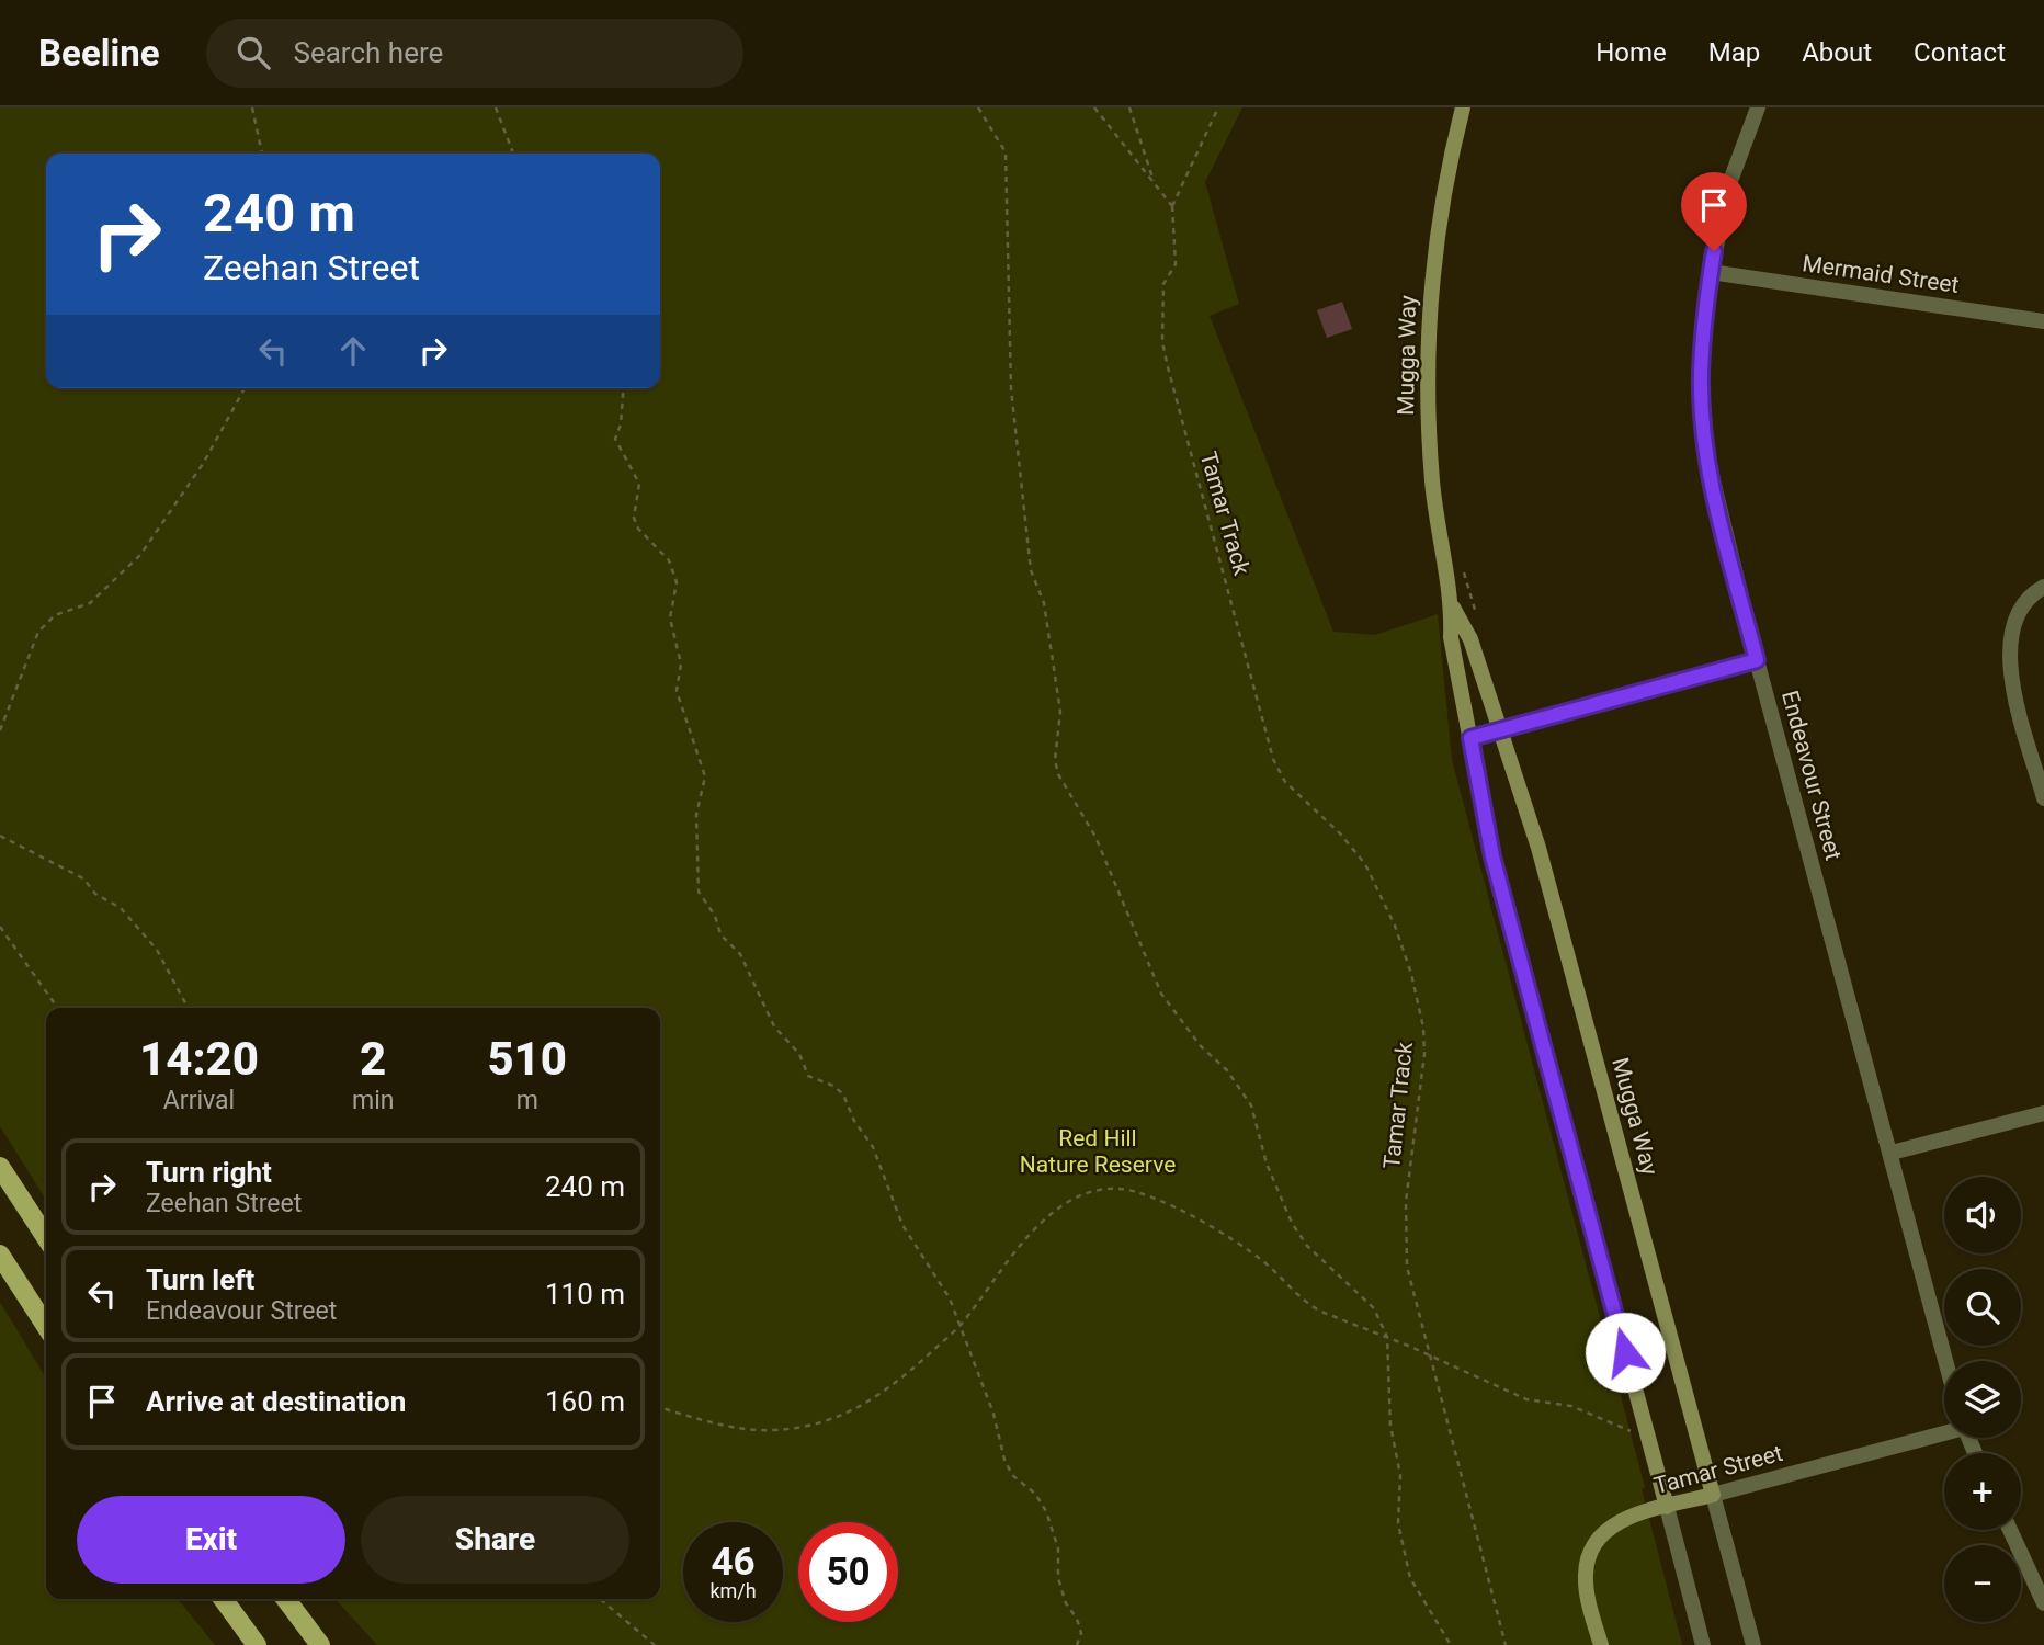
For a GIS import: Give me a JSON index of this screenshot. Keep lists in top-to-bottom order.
{
  "streets": {
    "main road": ["Mugga Way", "Tamar Street"],
    "street": ["Mermaid Street", "Endeavour Street"],
    "path": ["Tamar Track"]
  },
  "crossings": [
    ["Mermaid Street", "Endeavour Street"],
    ["Mugga Way", "Tamar Street"]
  ],
  "parks": ["Red Hill Nature Reserve"],
  "page": {
    "header": "Beeline",
    "search": "Search here",
    "nav": [
      "Home",
      "Map",
      "About",
      "Contact"
    ],
    "turn": ["240 m", "Zeehan Street"],
    "eta": [
      "14:20",
      "Arrival",
      "2",
      "min",
      "510",
      "m"
    ],
    "list": [
      {
        "name": "Turn right",
        "note": "Zeehan Street",
        "value": "240 m"
      },
      {
        "name": "Turn left",
        "note": "Endeavour Street",
        "value": "110 m"
      },
      {
        "name": "Arrive at destination",
        "value": "160 m"
      }
    ],
    "map_buttons": ["+", "−"],
    "buttons": ["Exit", "Share"],
    "speed": "46 km/h",
    "limit": "50"
  }
}
